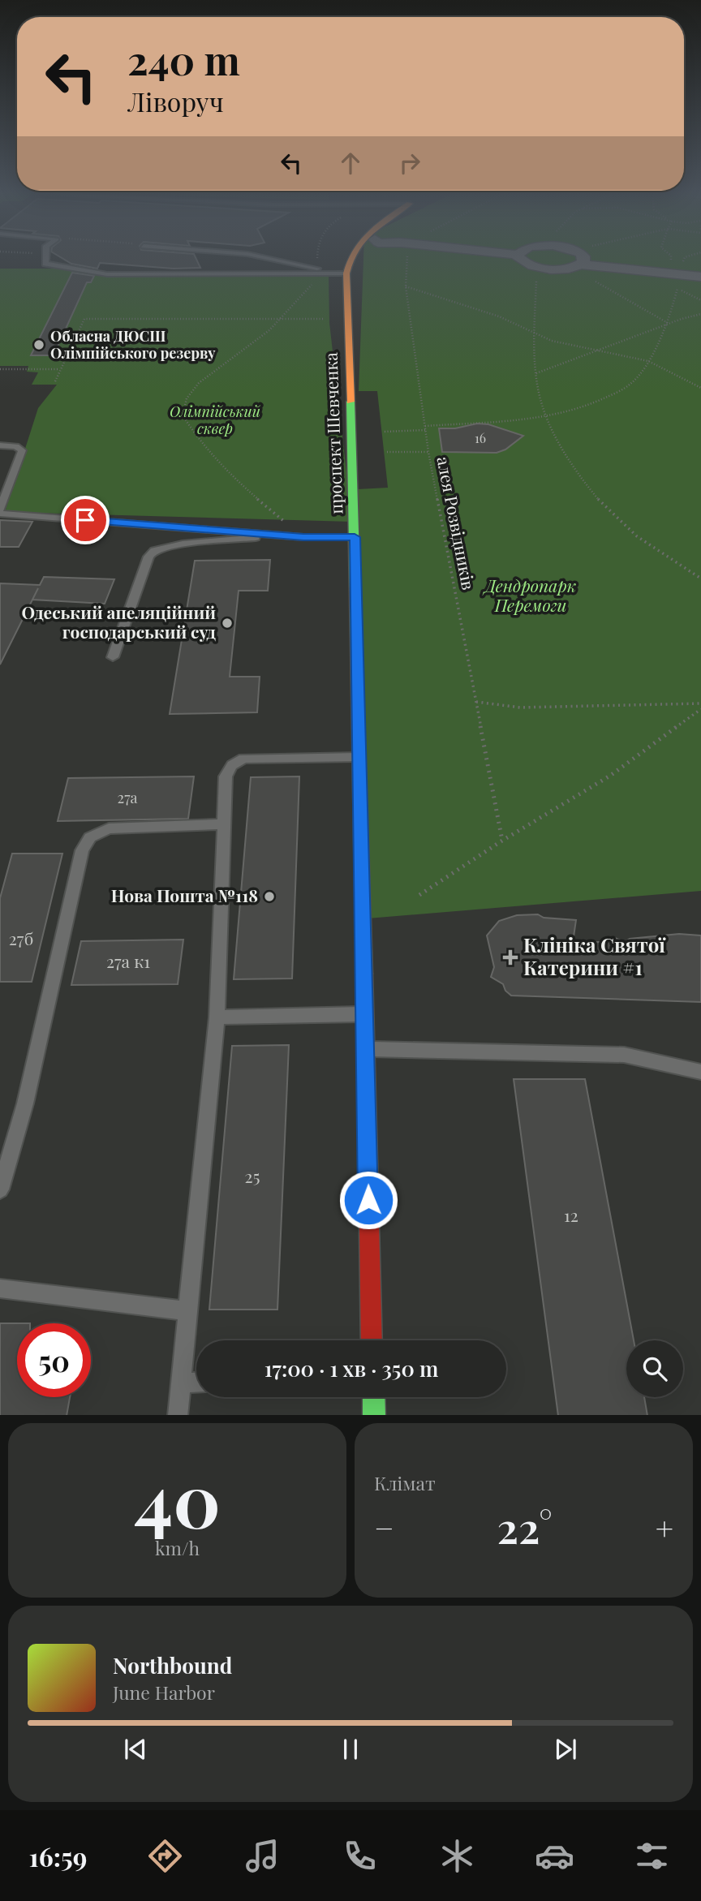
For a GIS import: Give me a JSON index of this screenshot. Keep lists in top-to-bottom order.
{
  "streets": {
    "main road": ["проспект Шевченка"],
    "path": ["алея Розвідників"]
  },
  "parks": ["Олімпійський сквер", "Дендропарк Перемоги"],
  "places": {
    "other": ["Обласна ДЮСШ Олімпійського резерву", "Одеський апеляційний господарський суд", "Нова Пошта №118"],
    "health": ["Клініка Святої Катерини #1"]
  },
  "house_numbers": [
    "16",
    "27а",
    "27б",
    "27а к1",
    "25",
    "12"
  ],
  "page": {
    "turn": ["240 m", "Ліворуч"],
    "limit": "50",
    "trip": "17:00 · 1 хв · 350 m",
    "tile": [
      ["40", "km/h"],
      "Клімат"
    ],
    "heat": ["−", "22°", "+"],
    "song": ["Northbound", "June Harbor"],
    "tabs": "16:59"
  }
}
